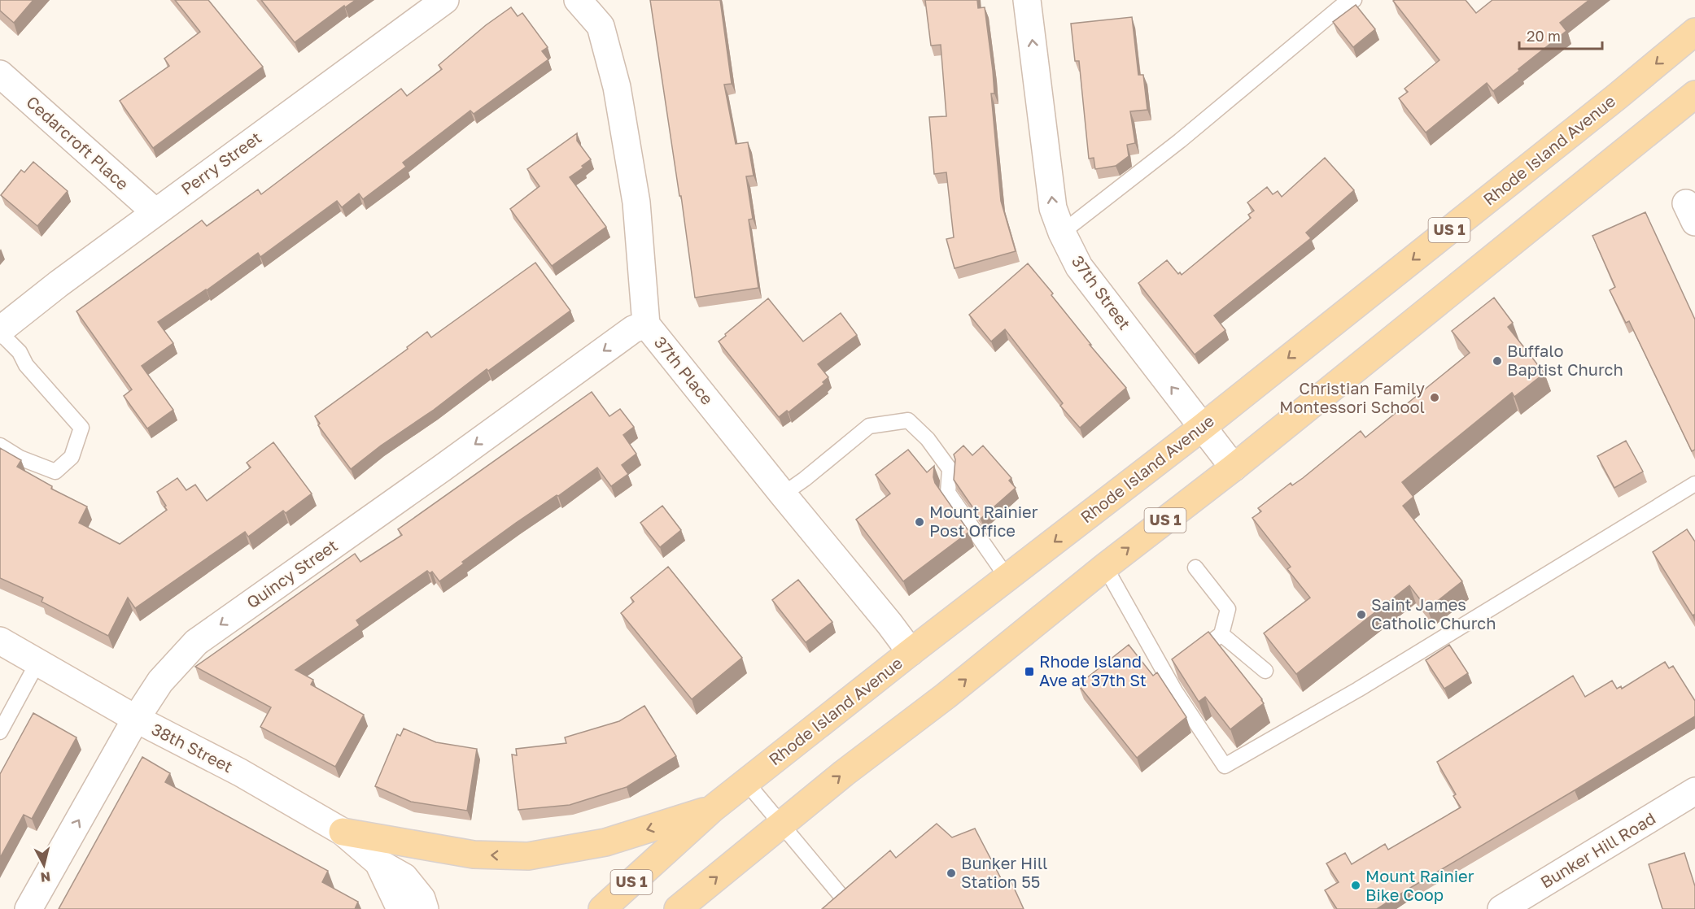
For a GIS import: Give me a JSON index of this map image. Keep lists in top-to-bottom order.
{
  "streets": {
    "main road": ["Rhode Island Avenue", "US 1"],
    "street": [
      "Cedarcroft Place",
      "Perry Street",
      "37th Street",
      "37th Place",
      "Quincy Street",
      "38th Street",
      "Bunker Hill Road"
    ]
  },
  "crossings": [
    ["Cedarcroft Place", "Perry Street"],
    ["Rhode Island Avenue", "37th Street"],
    ["Rhode Island Avenue", "37th Place"],
    ["US 1", "37th Street"],
    ["37th Place", "Quincy Street"],
    ["Quincy Street", "38th Street"]
  ],
  "one_way": ["37th Street"],
  "places": {
    "other": [
      "Buffalo Baptist Church",
      "Christian Family Montessori School",
      "Mount Rainier Post Office",
      "Saint James Catholic Church",
      "Bunker Hill Station 55",
      "Mount Rainier Bike Coop"
    ],
    "transit": ["Rhode Island Ave at 37th St"]
  },
  "scale_bar": "20 m",
  "north": "bottom"
}
